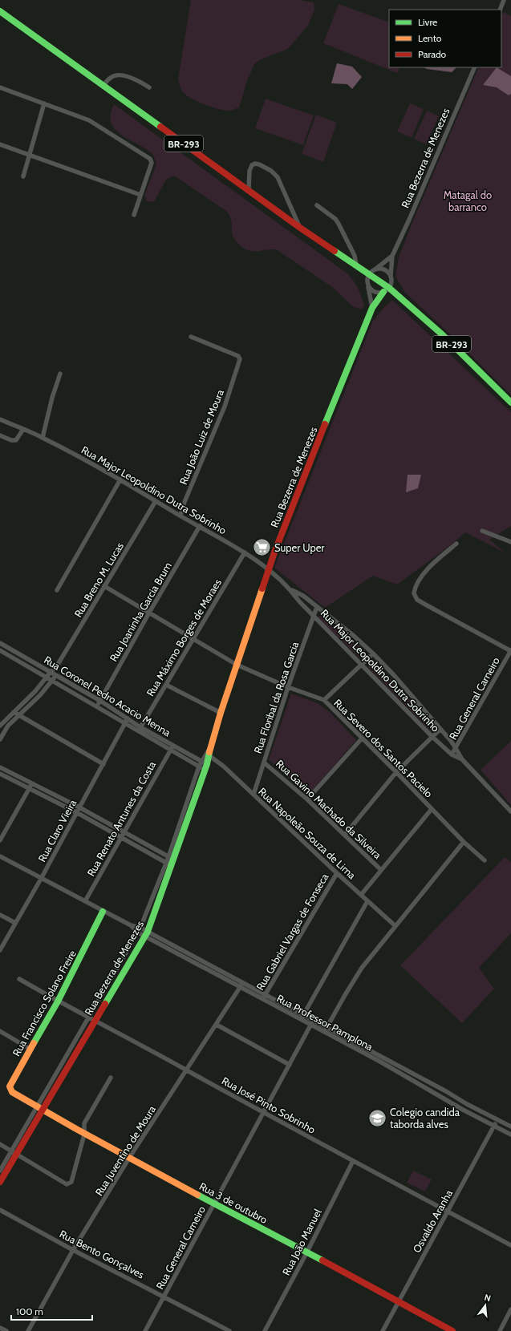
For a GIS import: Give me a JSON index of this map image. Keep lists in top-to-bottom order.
{
  "streets": {
    "main road": [
      "BR-293",
      "Rua Bezerra de Menezes",
      "Rua Francisco Solano Freire",
      "Rua 3 de outubro"
    ],
    "street": [
      "Rua João Luiz de Moura",
      "Rua Major Leopoldino Dutra Sobrinho",
      "Rua Breno M. Lucas",
      "Rua Joaninha Garcia Brum",
      "Rua Máximo Borges de Moraes",
      "Rua Coronel Pedro Acacio Menna",
      "Rua Floribal da Rosa Garcia",
      "Rua General Carneiro",
      "Rua Severo dos Santos Pacielo",
      "Rua Gavino Machado da Silveira",
      "Rua Renato Antunes da Costa",
      "Rua Claro Vieira",
      "Rua Napoleão Souza de Lima",
      "Rua Gabriel Vargas de Fonseca",
      "Rua Professor Pamplona",
      "Rua José Pinto Sobrinho",
      "Rua Juventino de Moura",
      "Osvaldo Aranha",
      "Rua João Manuel",
      "Rua Bento Gonçalves"
    ]
  },
  "crossings": [
    ["BR-293", "Rua Bezerra de Menezes"],
    ["Rua Bezerra de Menezes", "Rua Major Leopoldino Dutra Sobrinho"],
    ["Rua Bezerra de Menezes", "Rua Coronel Pedro Acacio Menna"],
    ["Rua Bezerra de Menezes", "Rua Severo dos Santos Pacielo"],
    ["Rua Bezerra de Menezes", "Rua Napoleão Souza de Lima"],
    ["Rua Bezerra de Menezes", "Rua Professor Pamplona"],
    ["Rua Bezerra de Menezes", "Rua José Pinto Sobrinho"],
    ["Rua Bezerra de Menezes", "Rua 3 de outubro"],
    ["Rua João Luiz de Moura", "Rua Major Leopoldino Dutra Sobrinho"],
    ["Rua Major Leopoldino Dutra Sobrinho", "Rua Breno M. Lucas"],
    ["Rua Major Leopoldino Dutra Sobrinho", "Rua Joaninha Garcia Brum"],
    ["Rua Major Leopoldino Dutra Sobrinho", "Rua Máximo Borges de Moraes"],
    ["Rua Major Leopoldino Dutra Sobrinho", "Rua Floribal da Rosa Garcia"],
    ["Rua Major Leopoldino Dutra Sobrinho", "Rua General Carneiro"],
    ["Rua Breno M. Lucas", "Rua Coronel Pedro Acacio Menna"],
    ["Rua Breno M. Lucas", "Rua Severo dos Santos Pacielo"],
    ["Rua Joaninha Garcia Brum", "Rua Coronel Pedro Acacio Menna"],
    ["Rua Joaninha Garcia Brum", "Rua Severo dos Santos Pacielo"],
    ["Rua Máximo Borges de Moraes", "Rua Coronel Pedro Acacio Menna"],
    ["Rua Máximo Borges de Moraes", "Rua Severo dos Santos Pacielo"],
    ["Rua Coronel Pedro Acacio Menna", "Rua Renato Antunes da Costa"],
    ["Rua Coronel Pedro Acacio Menna", "Rua Claro Vieira"],
    ["Rua Floribal da Rosa Garcia", "Rua Severo dos Santos Pacielo"],
    ["Rua Floribal da Rosa Garcia", "Rua Gavino Machado da Silveira"],
    ["Rua Floribal da Rosa Garcia", "Rua Napoleão Souza de Lima"],
    ["Rua General Carneiro", "Rua Professor Pamplona"],
    ["Rua General Carneiro", "Rua José Pinto Sobrinho"],
    ["Rua General Carneiro", "Rua 3 de outubro"],
    ["Rua General Carneiro", "Rua Bento Gonçalves"],
    ["Rua Renato Antunes da Costa", "Rua Professor Pamplona"],
    ["Rua Claro Vieira", "Rua Professor Pamplona"],
    ["Rua Napoleão Souza de Lima", "Rua Gabriel Vargas de Fonseca"],
    ["Rua Gabriel Vargas de Fonseca", "Rua Professor Pamplona"],
    ["Rua Francisco Solano Freire", "Rua Professor Pamplona"],
    ["Rua Francisco Solano Freire", "Rua José Pinto Sobrinho"],
    ["Rua Francisco Solano Freire", "Rua 3 de outubro"],
    ["Rua Professor Pamplona", "Rua Juventino de Moura"],
    ["Rua Professor Pamplona", "Osvaldo Aranha"],
    ["Rua José Pinto Sobrinho", "Rua Juventino de Moura"],
    ["Rua José Pinto Sobrinho", "Osvaldo Aranha"],
    ["Rua José Pinto Sobrinho", "Rua João Manuel"],
    ["Rua Juventino de Moura", "Rua 3 de outubro"],
    ["Rua Juventino de Moura", "Rua Bento Gonçalves"],
    ["Rua 3 de outubro", "Osvaldo Aranha"],
    ["Rua 3 de outubro", "Rua João Manuel"]
  ],
  "parks": ["Matagal do barranco"],
  "places": {
    "supermarket": ["Super Uper"],
    "school or university": ["Colegio candida taborda alves"]
  },
  "legend": ["Livre", "Lento", "Parado"],
  "scale_bar": "100 m",
  "north": "top"
}
